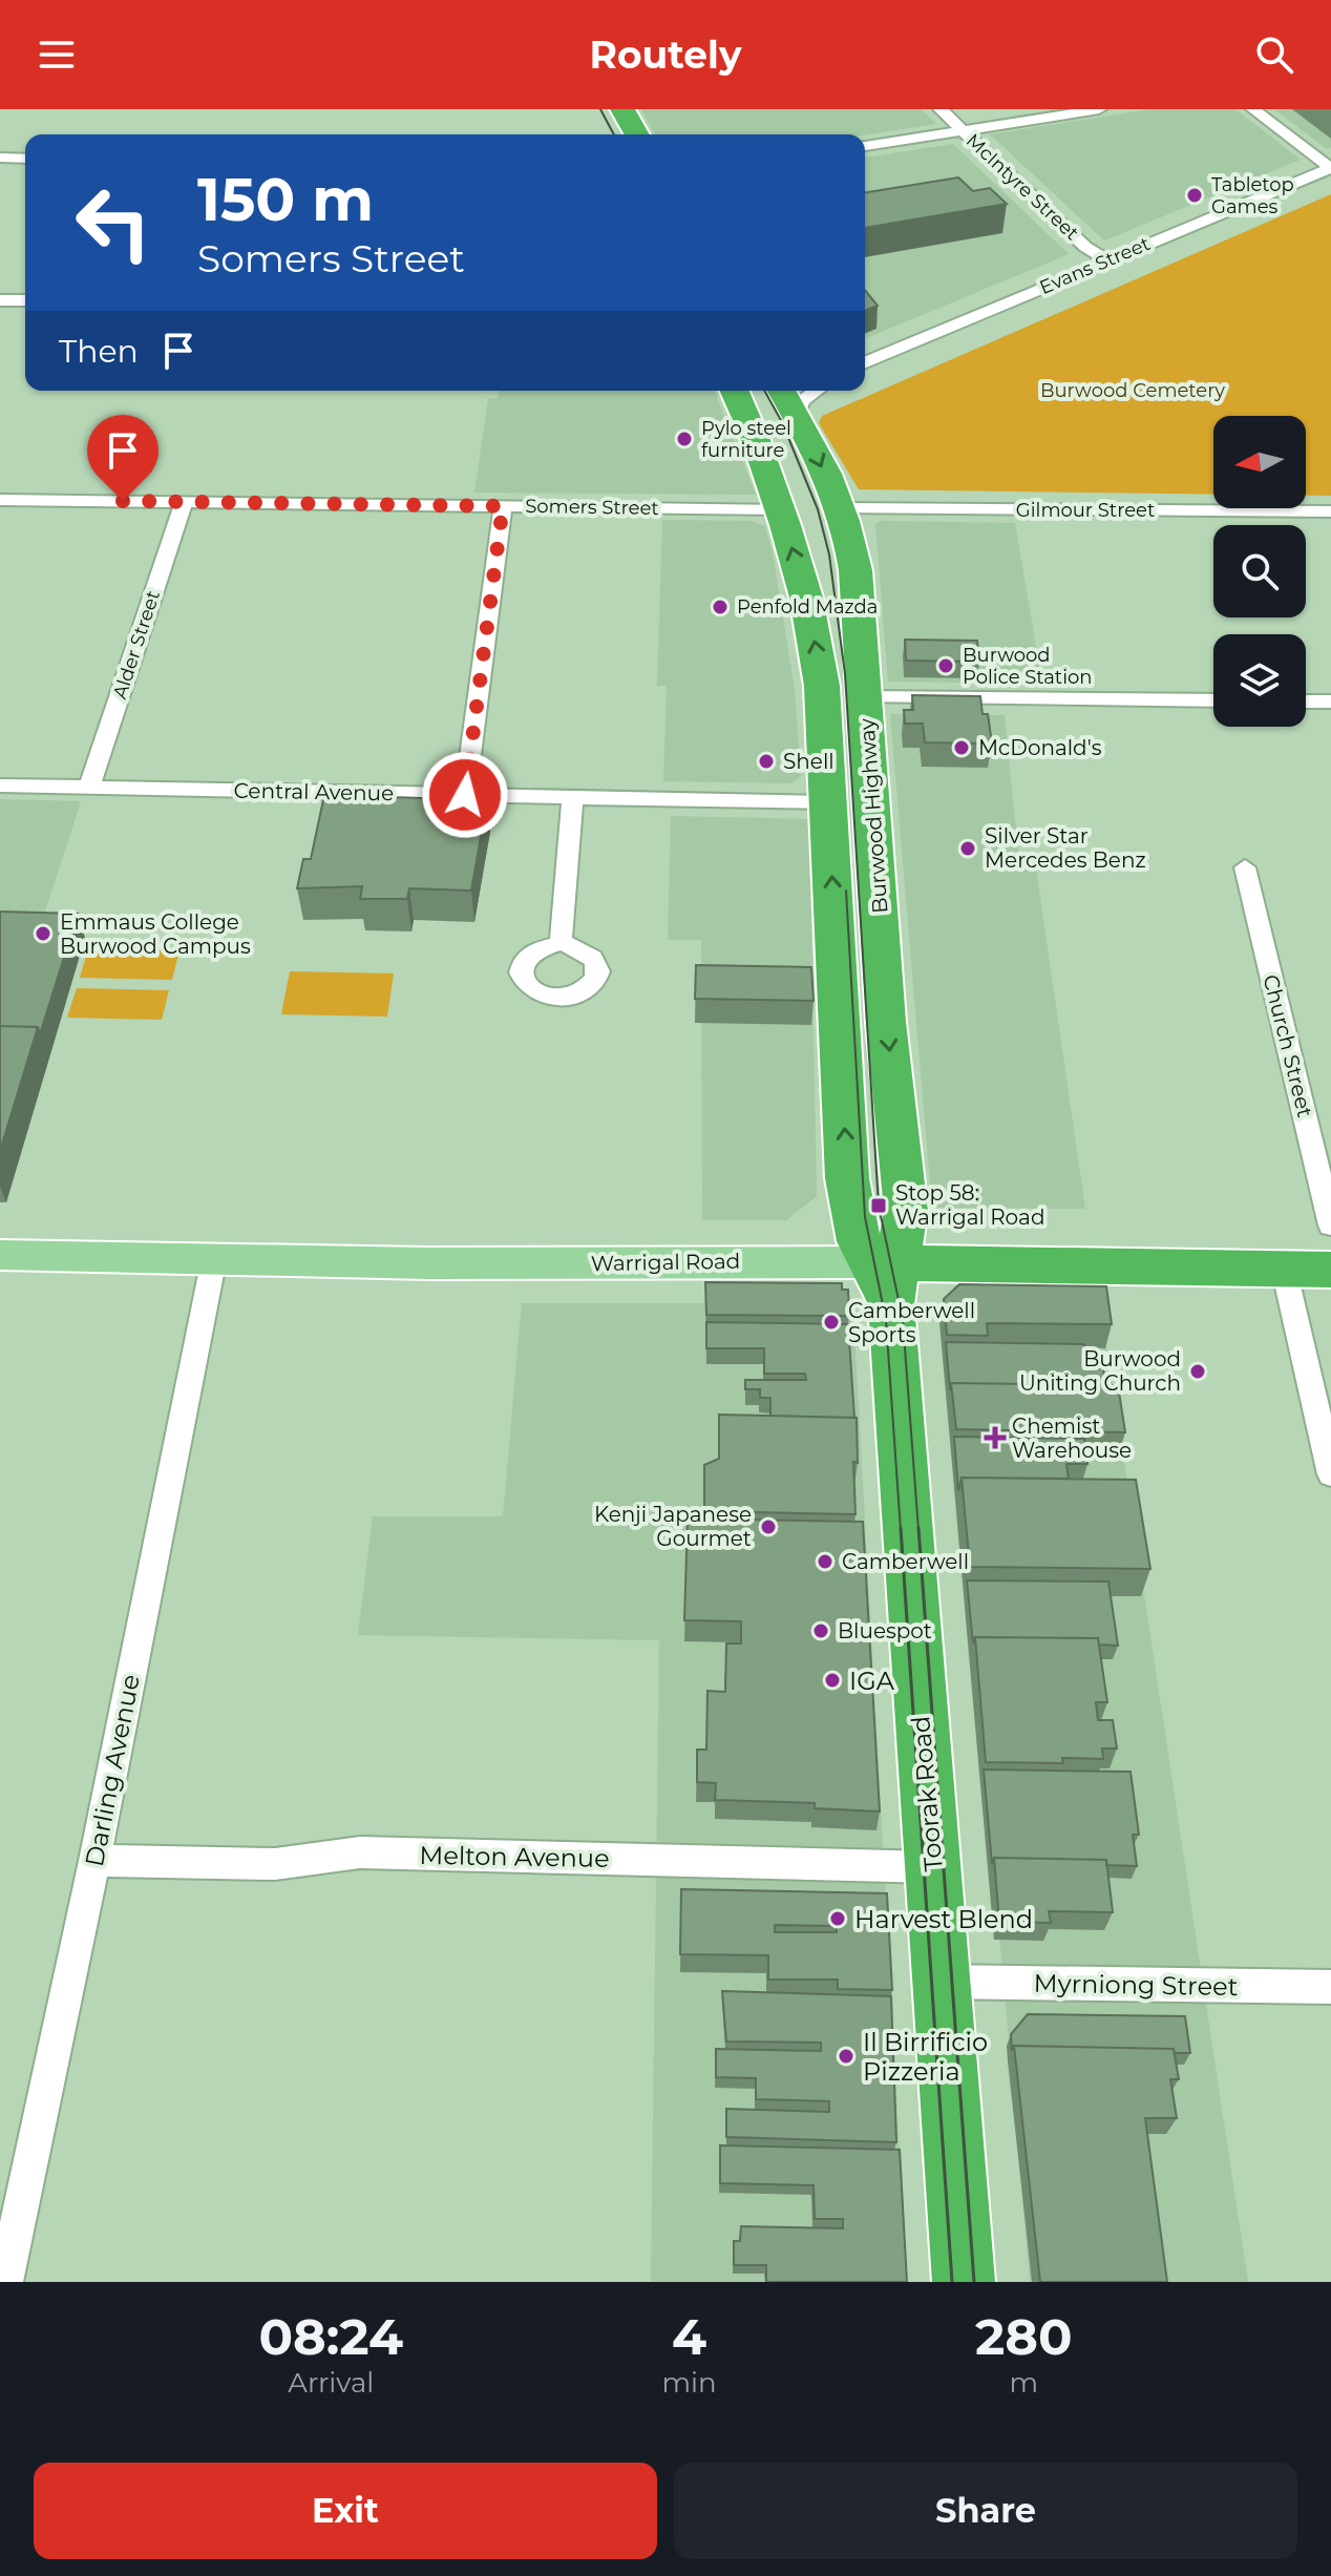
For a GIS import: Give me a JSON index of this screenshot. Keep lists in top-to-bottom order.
{
  "streets": {
    "highway": ["Burwood Highway", "Warrigal Road", "Toorak Road"],
    "street": [
      "McIntyre Street",
      "Evans Street",
      "Somers Street",
      "Gilmour Street",
      "Alder Street",
      "Central Avenue",
      "Church Street",
      "Darling Avenue",
      "Melton Avenue",
      "Myrniong Street"
    ]
  },
  "crossings": [
    ["McIntyre Street", "Evans Street"],
    ["Somers Street", "Alder Street"],
    ["Somers Street", "Burwood Highway"],
    ["Gilmour Street", "Burwood Highway"],
    ["Alder Street", "Central Avenue"],
    ["Central Avenue", "Burwood Highway"],
    ["Burwood Highway", "Warrigal Road"],
    ["Burwood Highway", "Toorak Road"],
    ["Warrigal Road", "Darling Avenue"],
    ["Warrigal Road", "Toorak Road"],
    ["Darling Avenue", "Melton Avenue"],
    ["Toorak Road", "Melton Avenue"],
    ["Toorak Road", "Myrniong Street"]
  ],
  "parks": ["Burwood Cemetery"],
  "places": {
    "other": [
      "Tabletop Games",
      "Pylo steel furniture",
      "Penfold Mazda",
      "Burwood Police Station",
      "McDonald's",
      "Shell",
      "Silver Star Mercedes Benz",
      "Emmaus College Burwood Campus",
      "Camberwell Sports",
      "Burwood Uniting Church",
      "Kenji Japanese Gourmet",
      "Camberwell",
      "Bluespot",
      "IGA",
      "Harvest Blend",
      "Il Birrificio Pizzeria"
    ],
    "transit": ["Stop 58: Warrigal Road"],
    "health": ["Chemist Warehouse"]
  },
  "north": "left",
  "page": {
    "header": "Routely",
    "turn": ["150 m", "Somers Street"],
    "then": "Then",
    "eta": [
      "08:24",
      "Arrival",
      "4",
      "min",
      "280",
      "m"
    ],
    "buttons": ["Exit", "Share"]
  }
}
